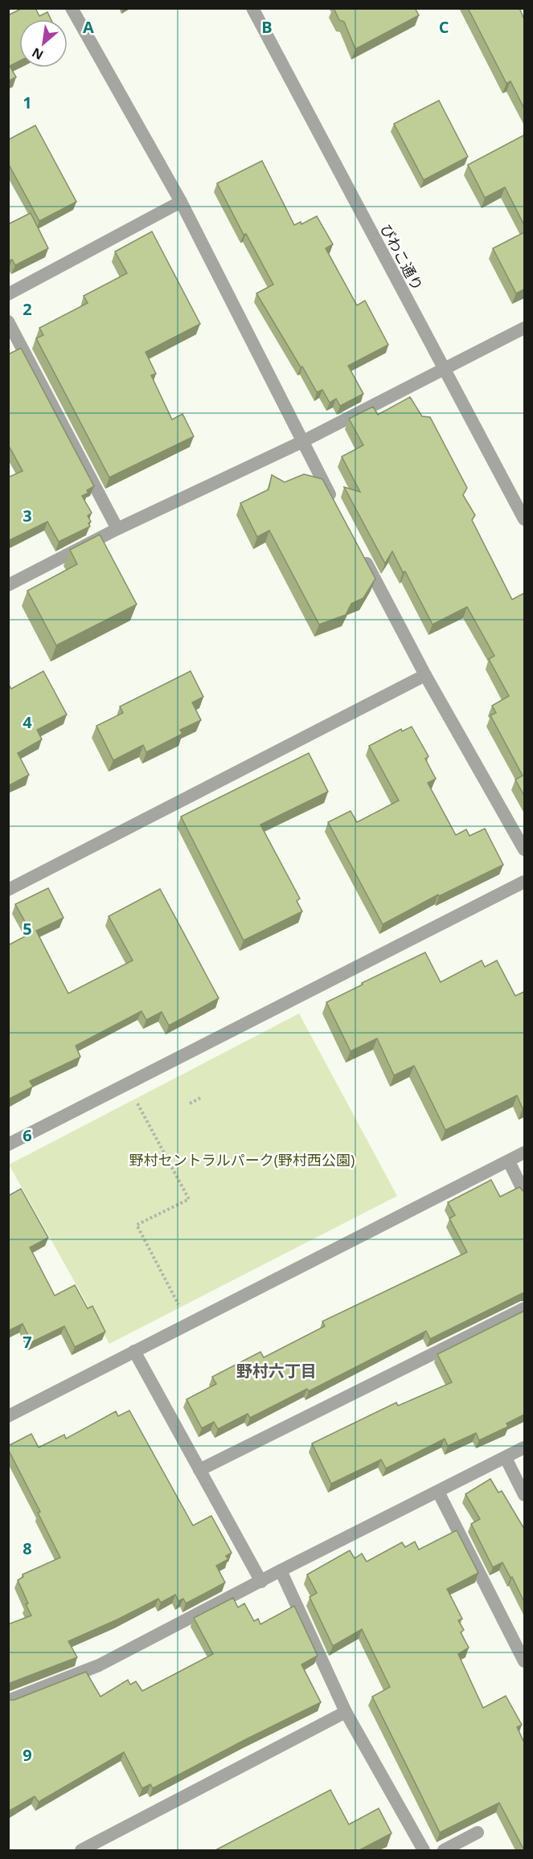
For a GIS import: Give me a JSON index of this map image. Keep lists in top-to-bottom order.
{
  "streets": {
    "street": ["びわこ通り"]
  },
  "districts": ["野村六丁目"],
  "parks": ["野村セントラルパーク(野村西公園)"],
  "north": "bottom left",
  "grid": {
    "columns": ["A", "B", "C"],
    "rows": [
      "1",
      "2",
      "3",
      "4",
      "5",
      "6",
      "7",
      "8",
      "9"
    ]
  }
}
